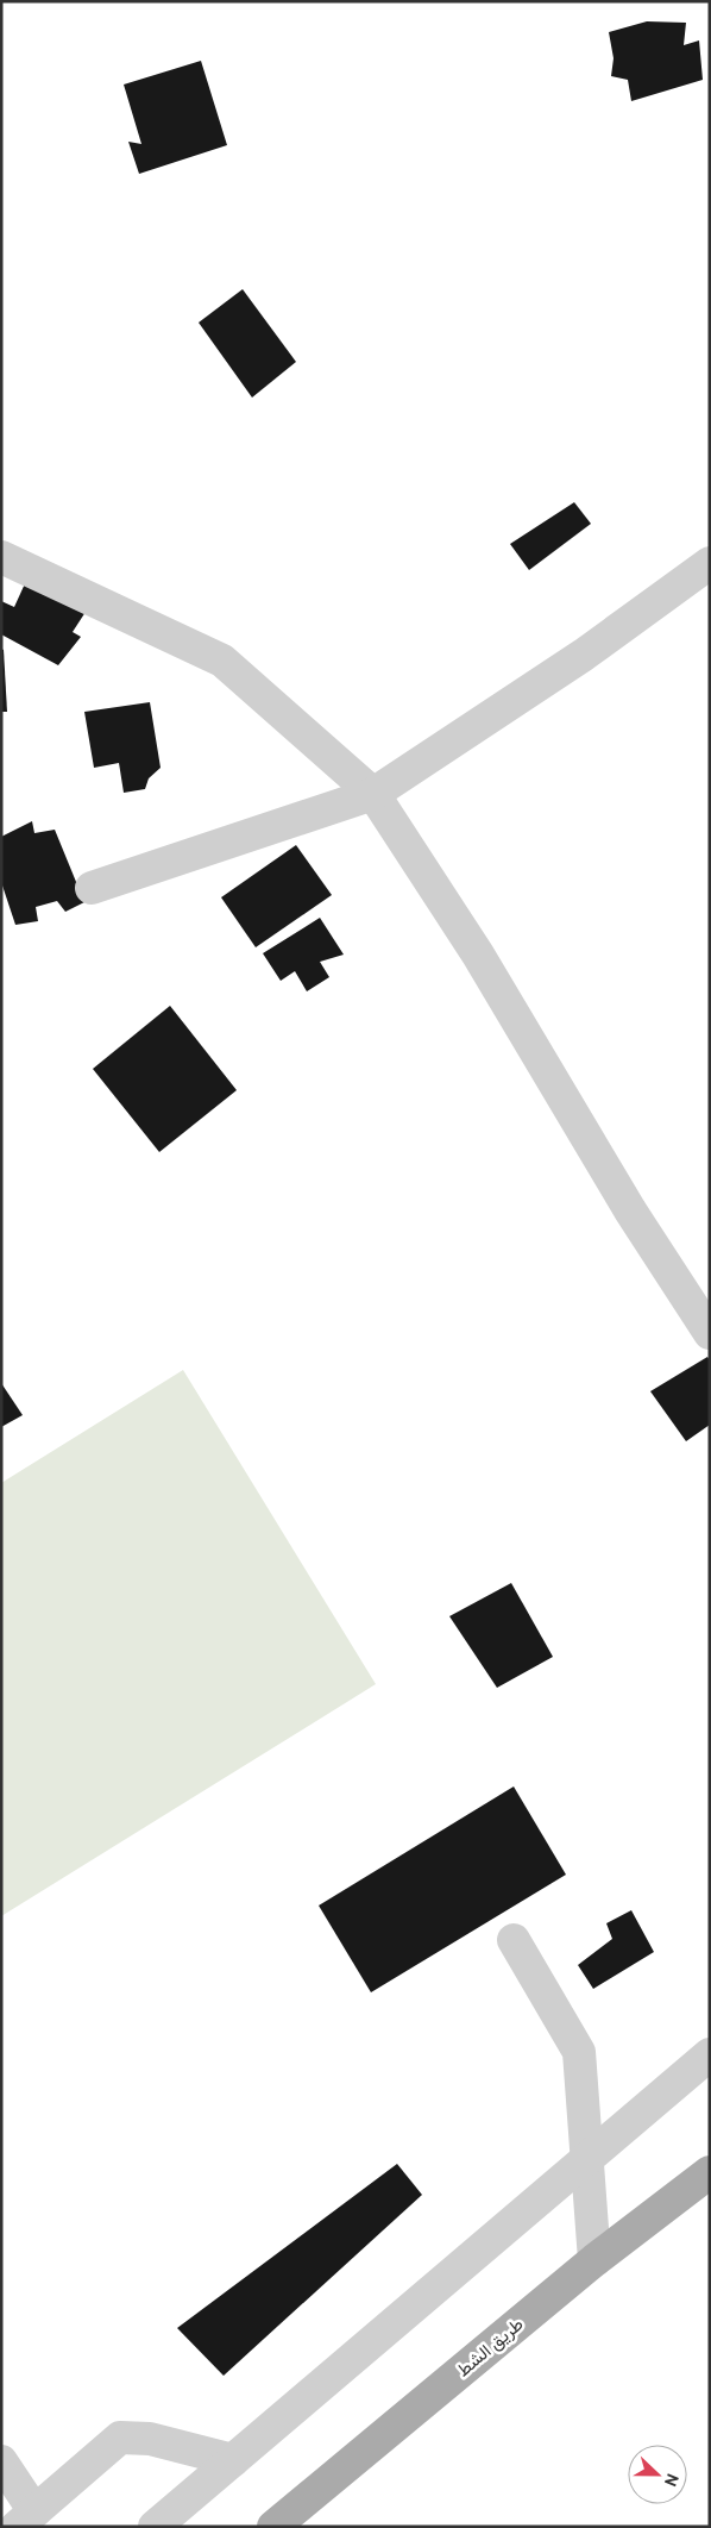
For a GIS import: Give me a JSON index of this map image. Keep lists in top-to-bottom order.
{
  "streets": {
    "main road": ["طريق الشط"]
  },
  "north": "right"
}
